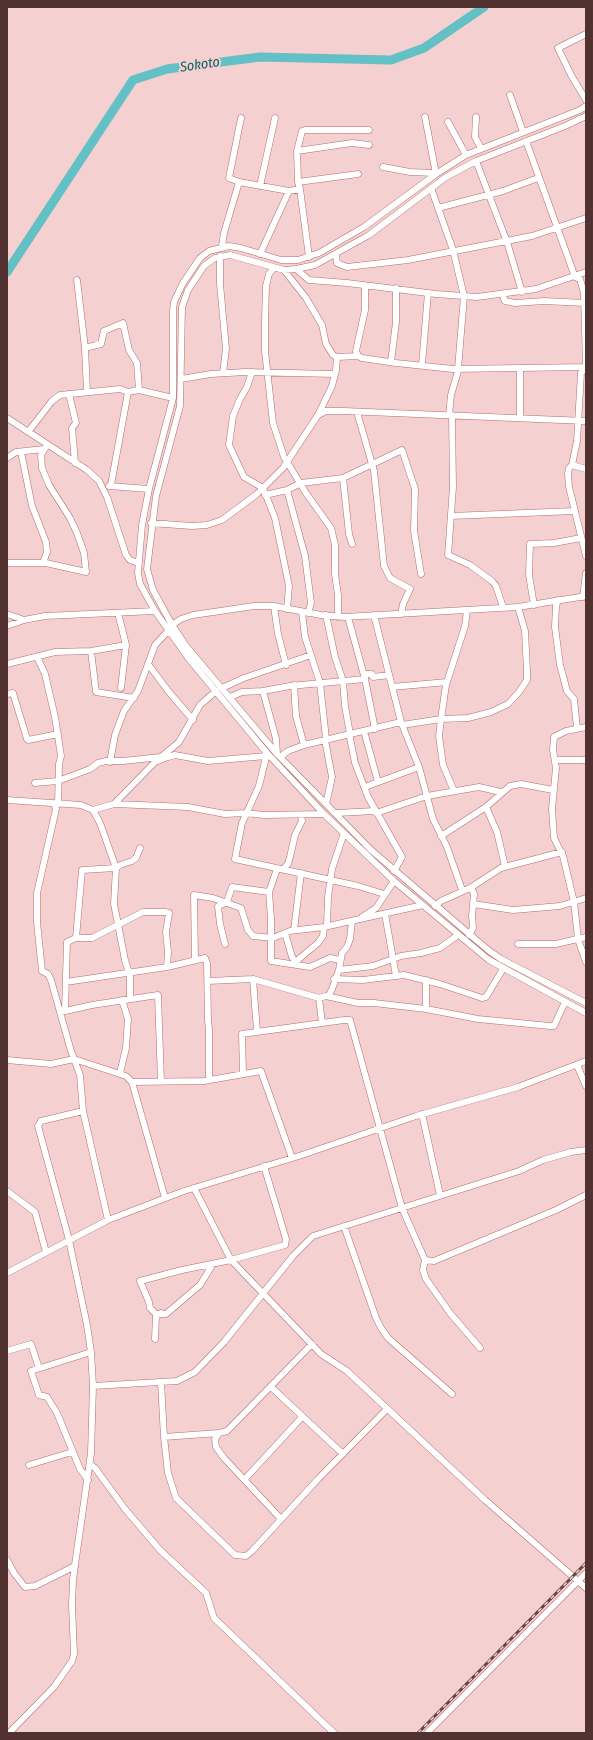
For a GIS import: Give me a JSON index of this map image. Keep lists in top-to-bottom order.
{
  "water": ["Sokoto"]
}
